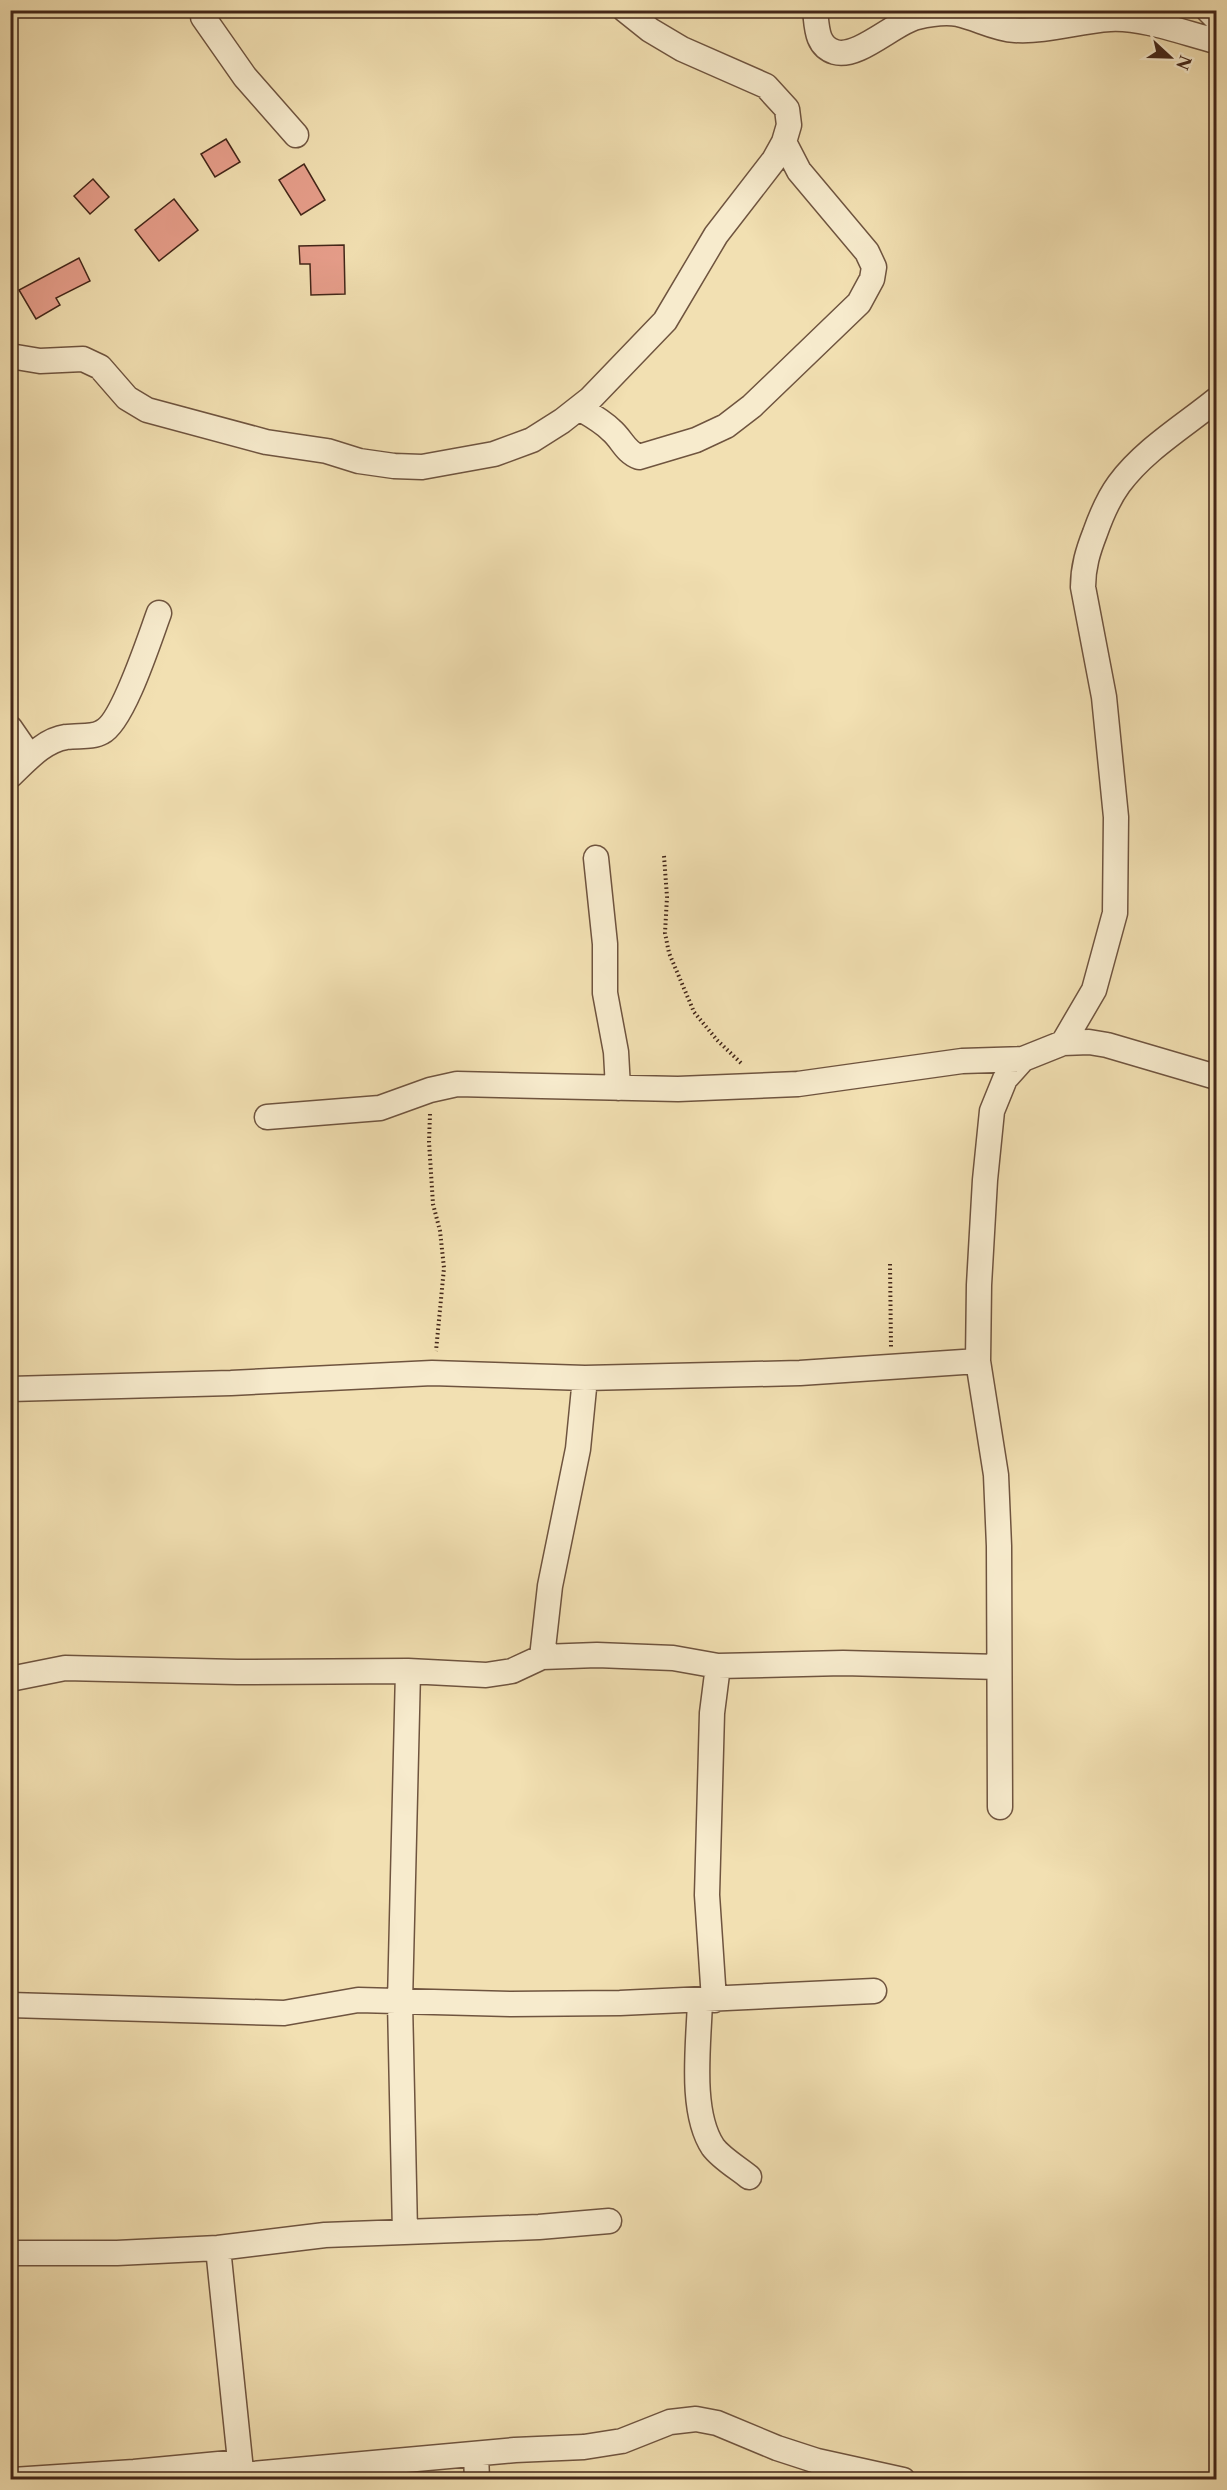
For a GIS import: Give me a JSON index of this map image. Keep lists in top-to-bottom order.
{
  "north": "right"
}
